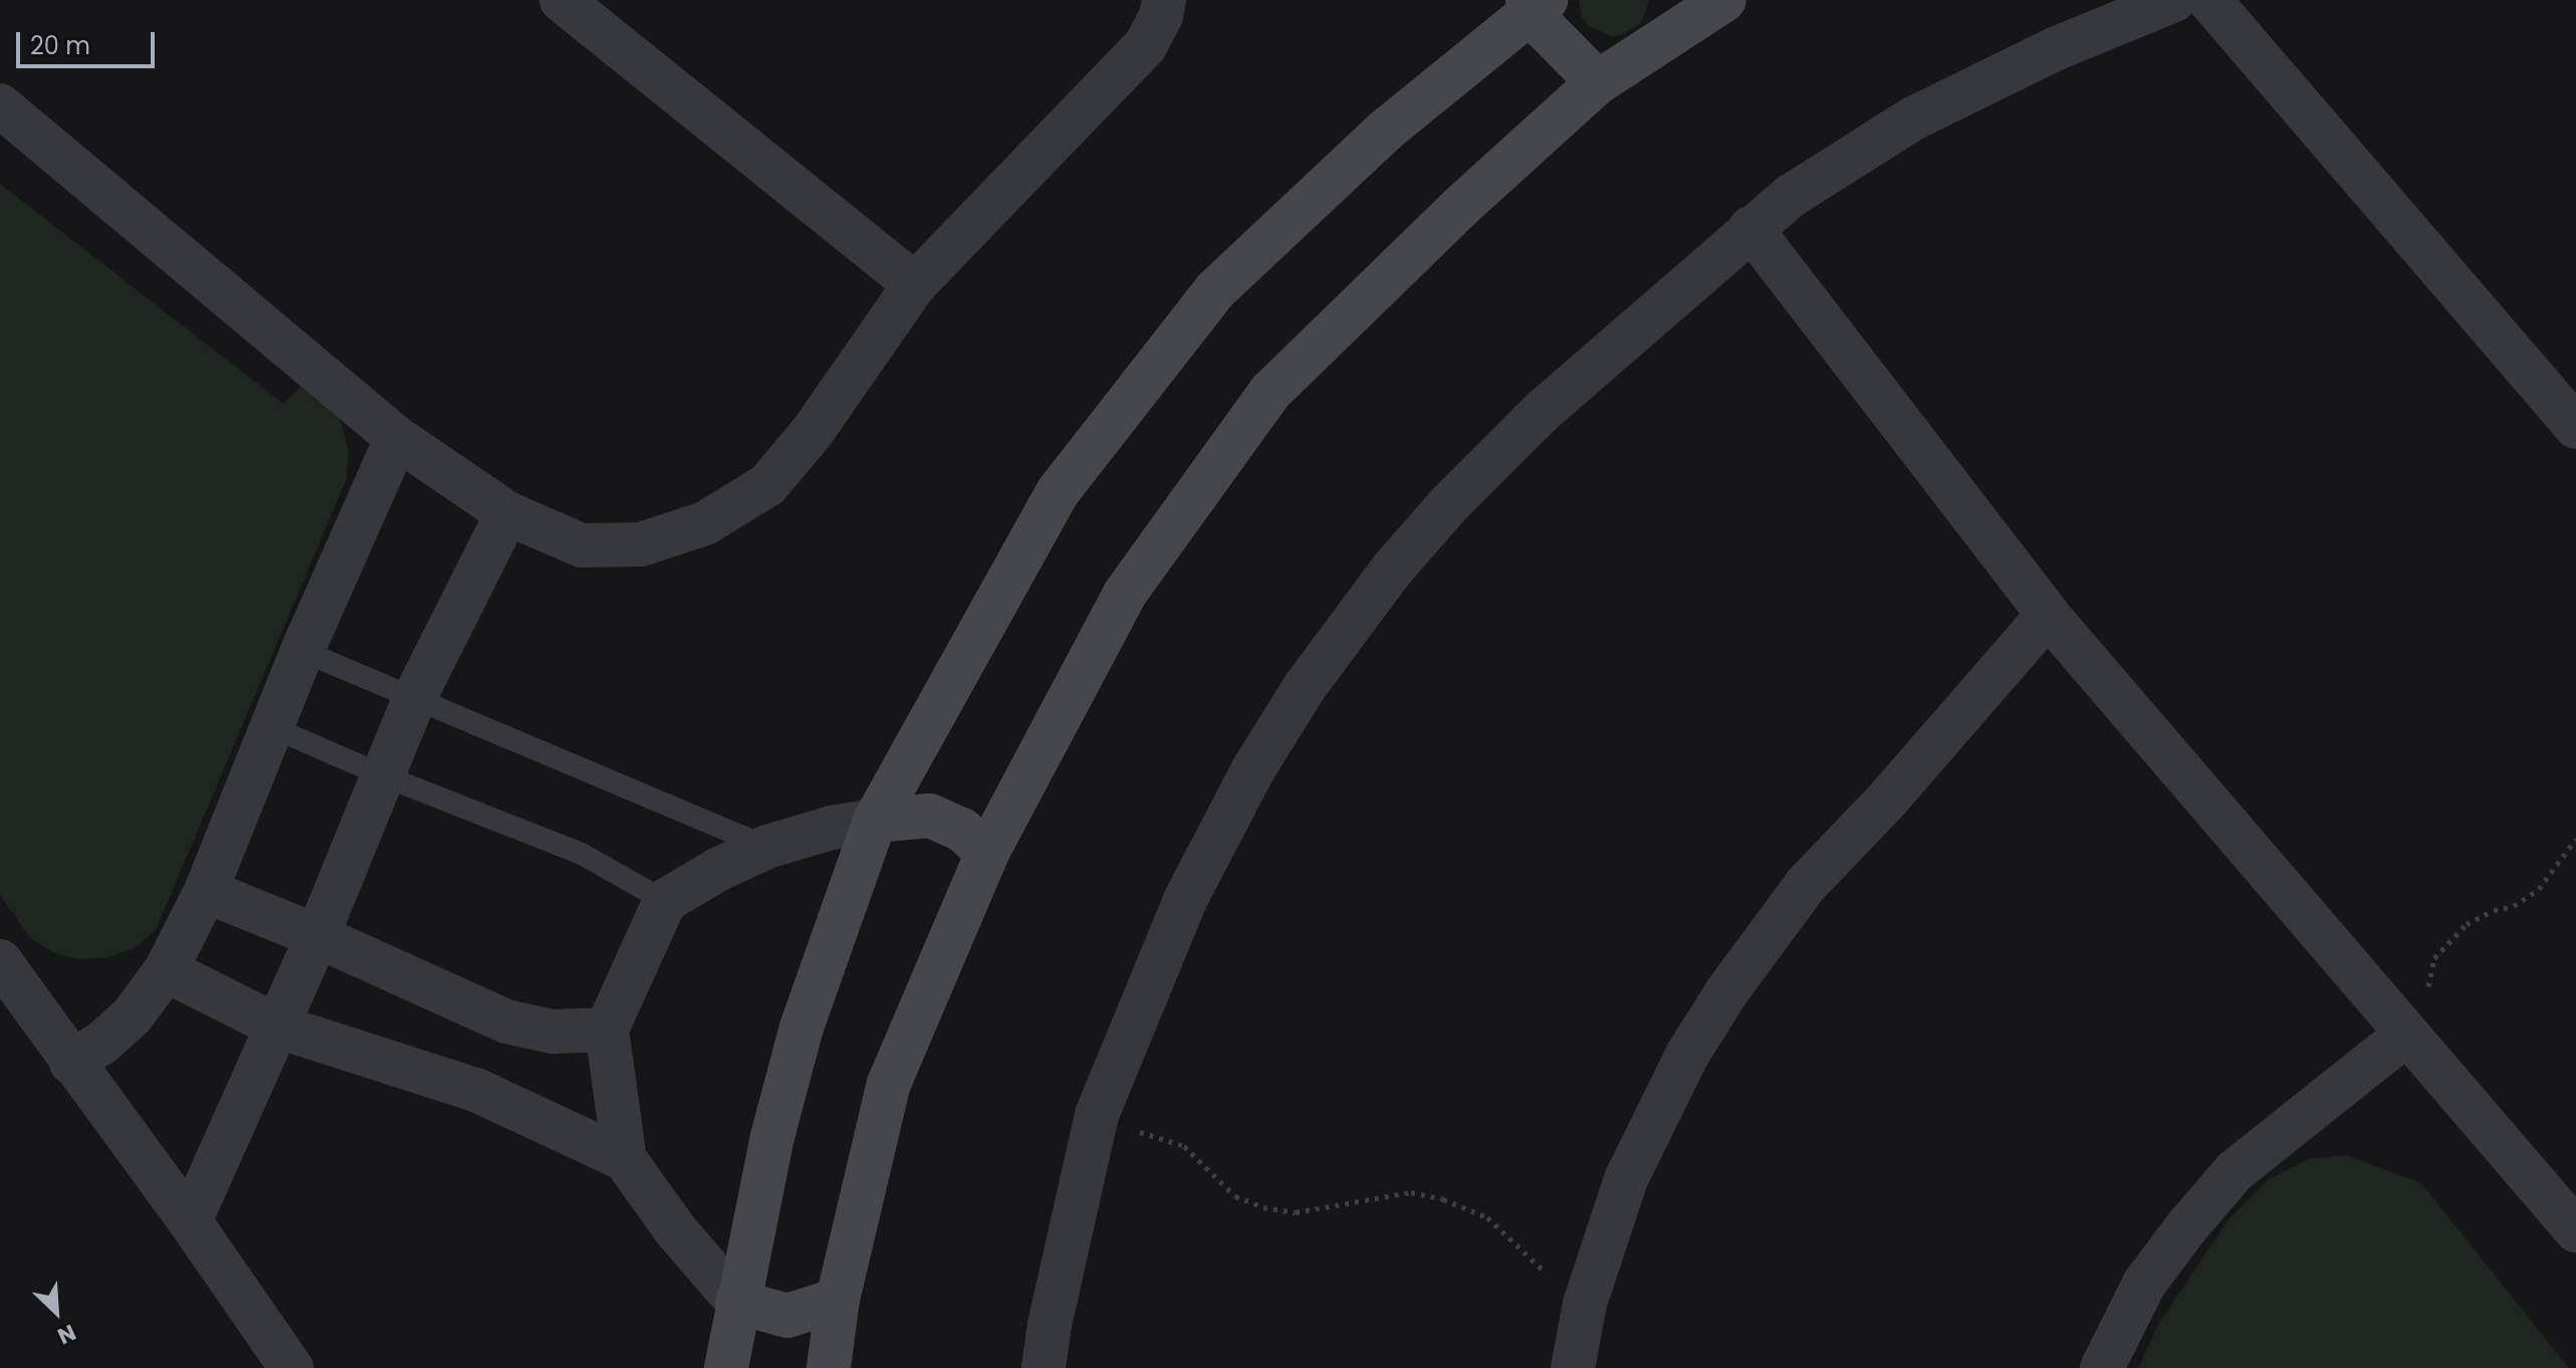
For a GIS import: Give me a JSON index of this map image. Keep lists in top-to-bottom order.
{
  "scale_bar": "20 m",
  "north": "bottom right"
}
